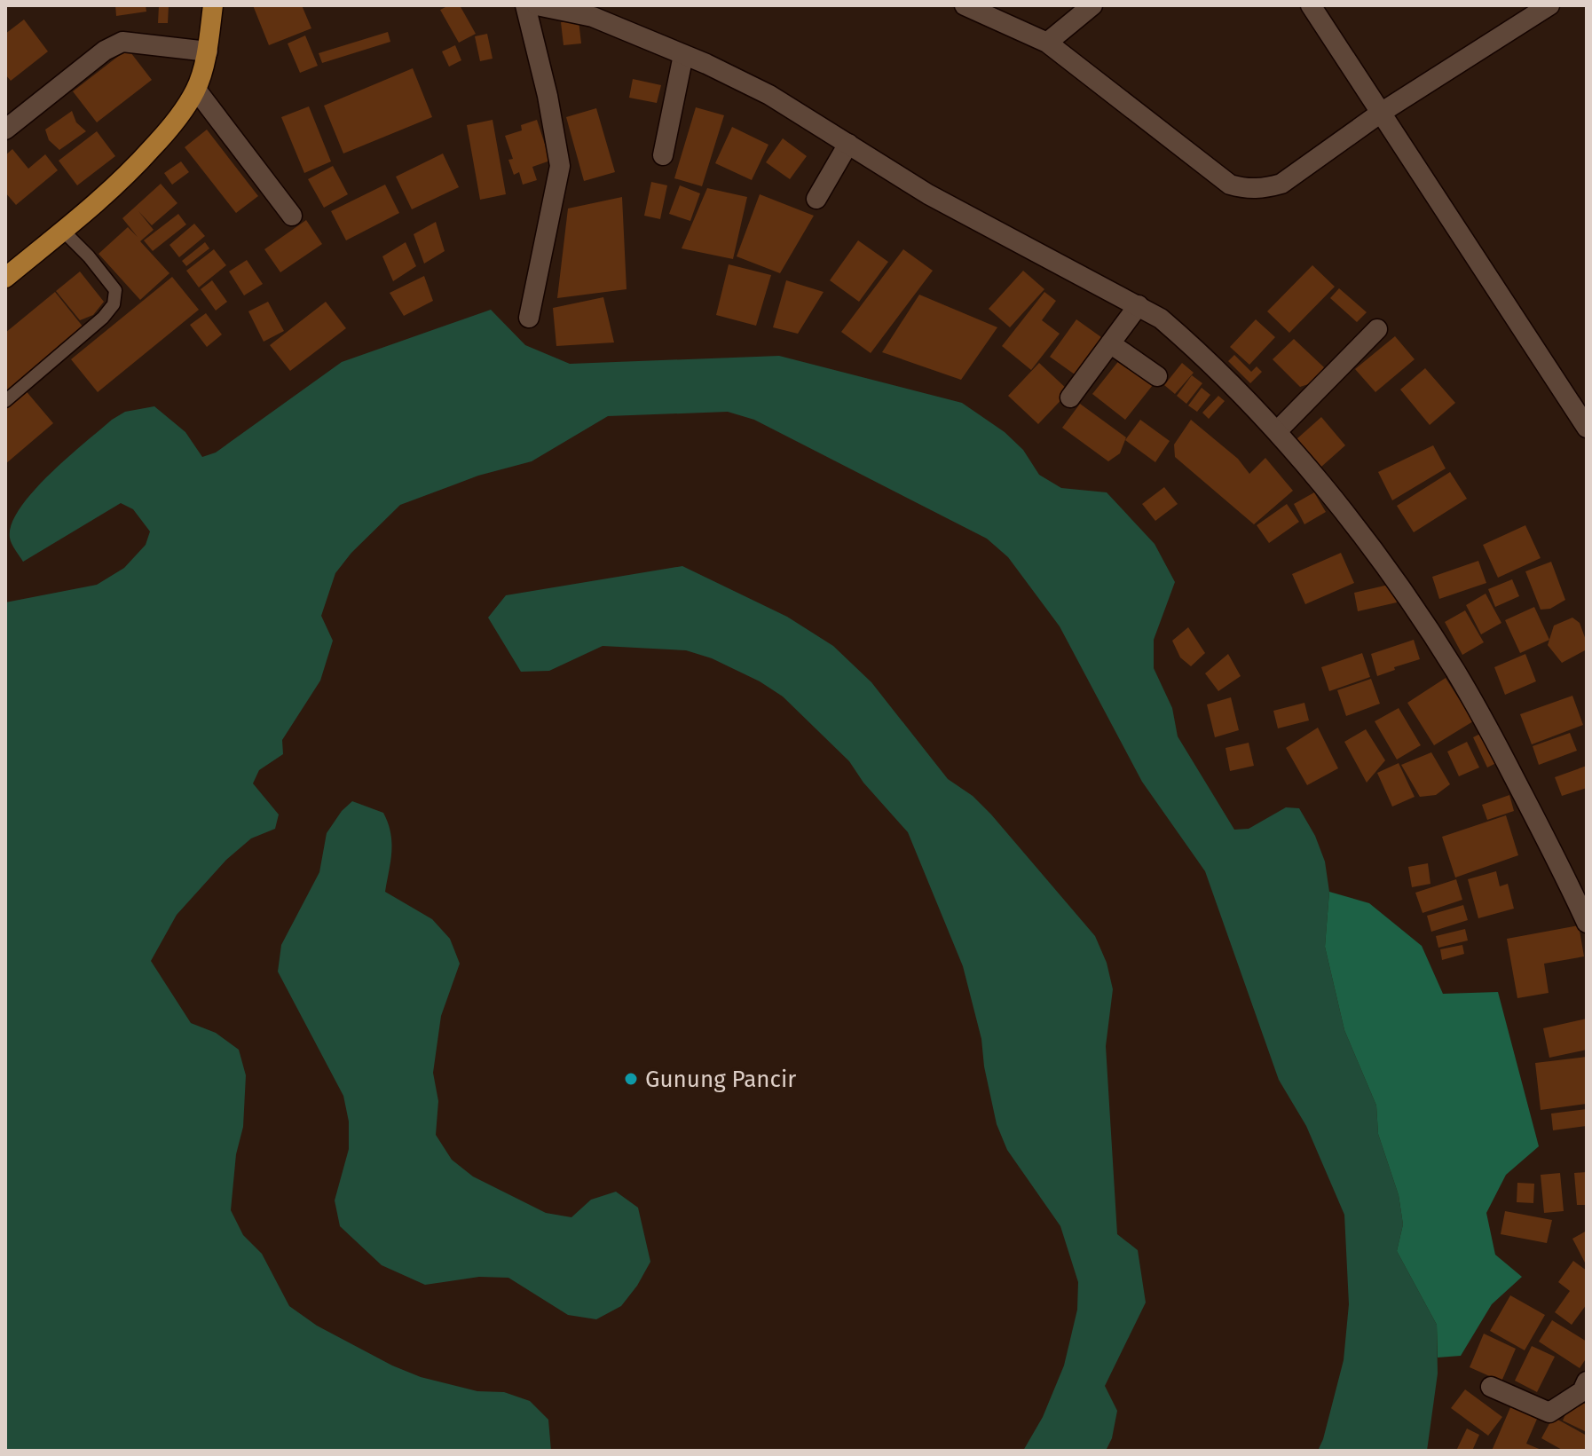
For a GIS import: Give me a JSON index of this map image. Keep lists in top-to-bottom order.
{
  "places": ["Gunung Pancir"]
}
